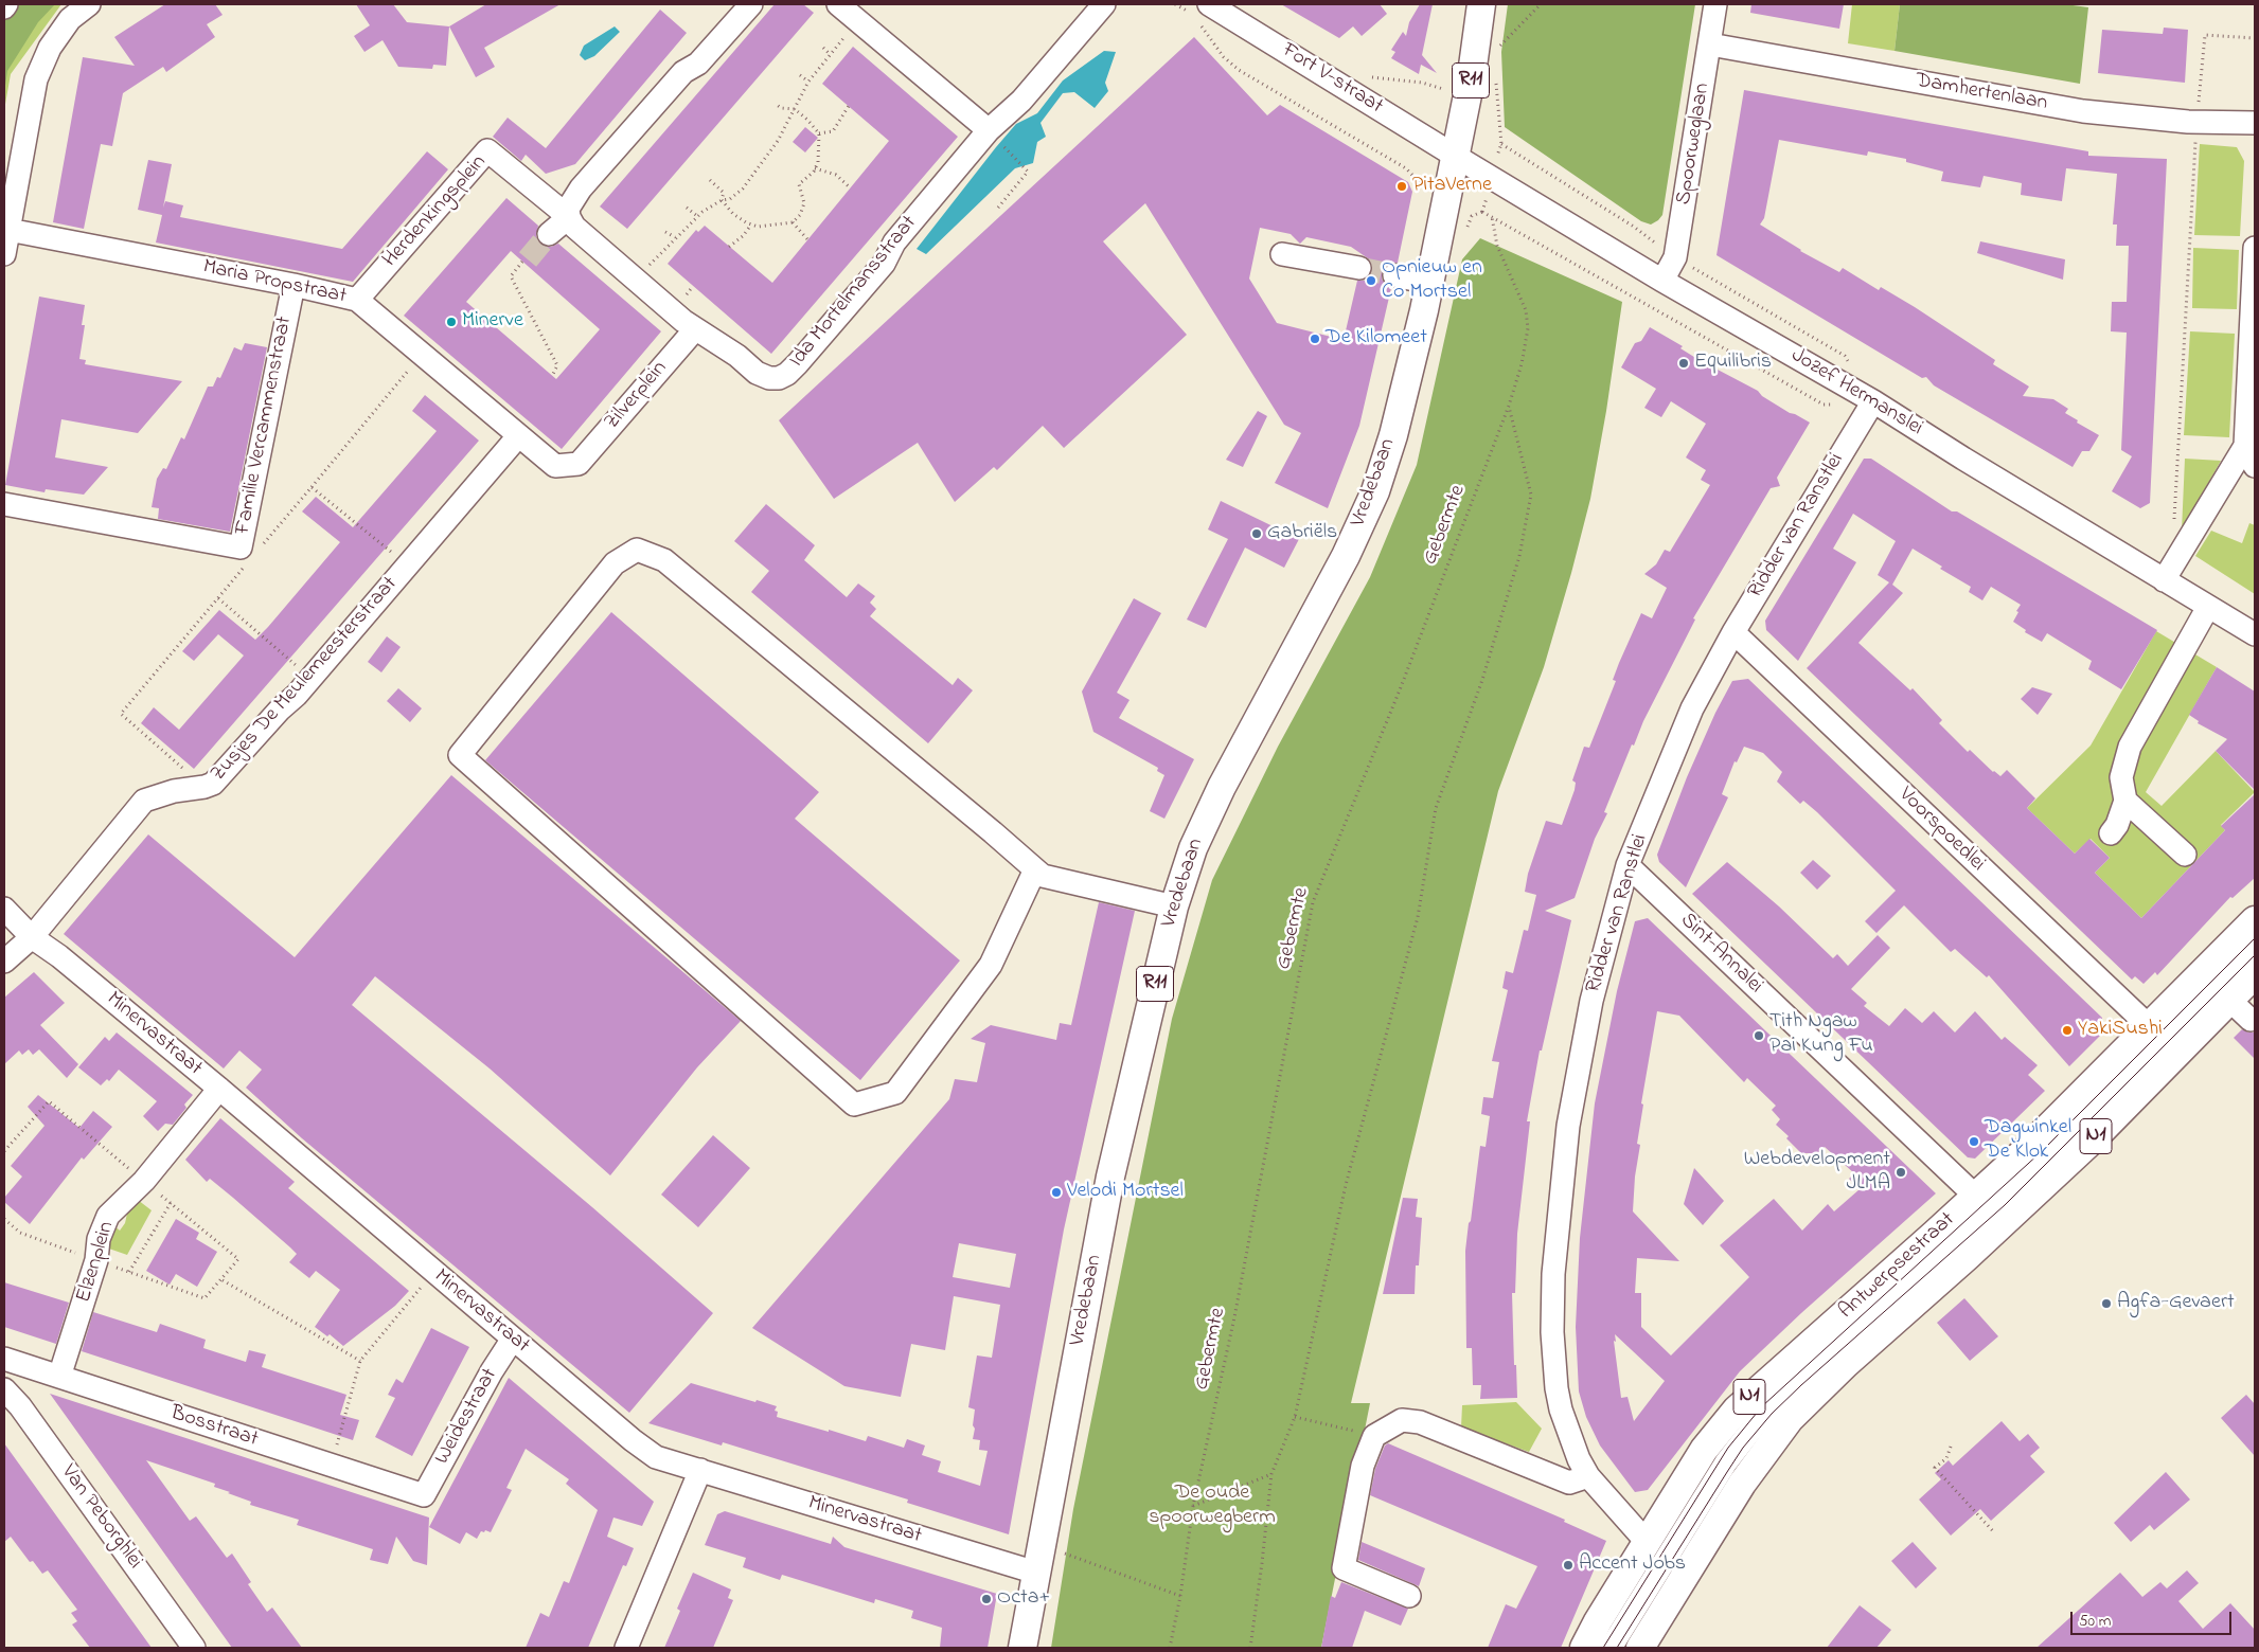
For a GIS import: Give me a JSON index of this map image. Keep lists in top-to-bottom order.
{
  "streets": {
    "main road": [
      "R11",
      "Vredebaan",
      "N1",
      "Antwerpsestraat"
    ],
    "street": [
      "Fort V-straat",
      "Damhertenlaan",
      "Spoorweglaan",
      "Herdenkingsplein",
      "Maria Propstraat",
      "Ida Mortelmansstraat",
      "Jozef Hermanslei",
      "Zilverplein",
      "Familie Vercammenstraat",
      "Ridder van Ranstlei",
      "Zusjes De Meulemeesterstraat",
      "Voorspoedlei",
      "Sint-Annalei",
      "Minervastraat",
      "Elzenplein",
      "Weidestraat",
      "Bosstraat",
      "Van Peborghlei"
    ],
    "path": ["Gebermte"]
  },
  "crossings": [
    ["Fort V-straat", "R11"],
    ["Fort V-straat", "Jozef Hermanslei"],
    ["Fort V-straat", "Vredebaan"],
    ["R11", "Jozef Hermanslei"],
    ["R11", "Vredebaan"],
    ["Damhertenlaan", "Spoorweglaan"],
    ["Spoorweglaan", "Jozef Hermanslei"],
    ["Herdenkingsplein", "Maria Propstraat"],
    ["Herdenkingsplein", "Ida Mortelmansstraat"],
    ["Maria Propstraat", "Zilverplein"],
    ["Maria Propstraat", "Familie Vercammenstraat"],
    ["Maria Propstraat", "Zusjes De Meulemeesterstraat"],
    ["Ida Mortelmansstraat", "Zilverplein"],
    ["Jozef Hermanslei", "Vredebaan"],
    ["Jozef Hermanslei", "Ridder van Ranstlei"],
    ["Vredebaan", "Minervastraat"],
    ["Ridder van Ranstlei", "Voorspoedlei"],
    ["Ridder van Ranstlei", "Sint-Annalei"],
    ["Ridder van Ranstlei", "Antwerpsestraat"],
    ["Zusjes De Meulemeesterstraat", "Minervastraat"],
    ["Voorspoedlei", "Antwerpsestraat"],
    ["Sint-Annalei", "Antwerpsestraat"],
    ["Minervastraat", "Elzenplein"],
    ["Minervastraat", "Weidestraat"],
    ["Elzenplein", "Bosstraat"],
    ["Weidestraat", "Bosstraat"]
  ],
  "parks": ["De oude spoorwegberm"],
  "places": [
    "PitaVerne",
    "Opnieuw en Co Mortsel",
    "Minerve",
    "De Kilomeet",
    "Equilibris",
    "Gabriëls",
    "YakiSushi",
    "Tith Ngaw Pai Kung Fu",
    "Dagwinkel De Klok",
    "Webdevelopment JLMA",
    "Velodi Mortsel",
    "Agfa-Gevaert",
    "Accent Jobs",
    "Octa+"
  ],
  "scale_bar": "50 m"
}
